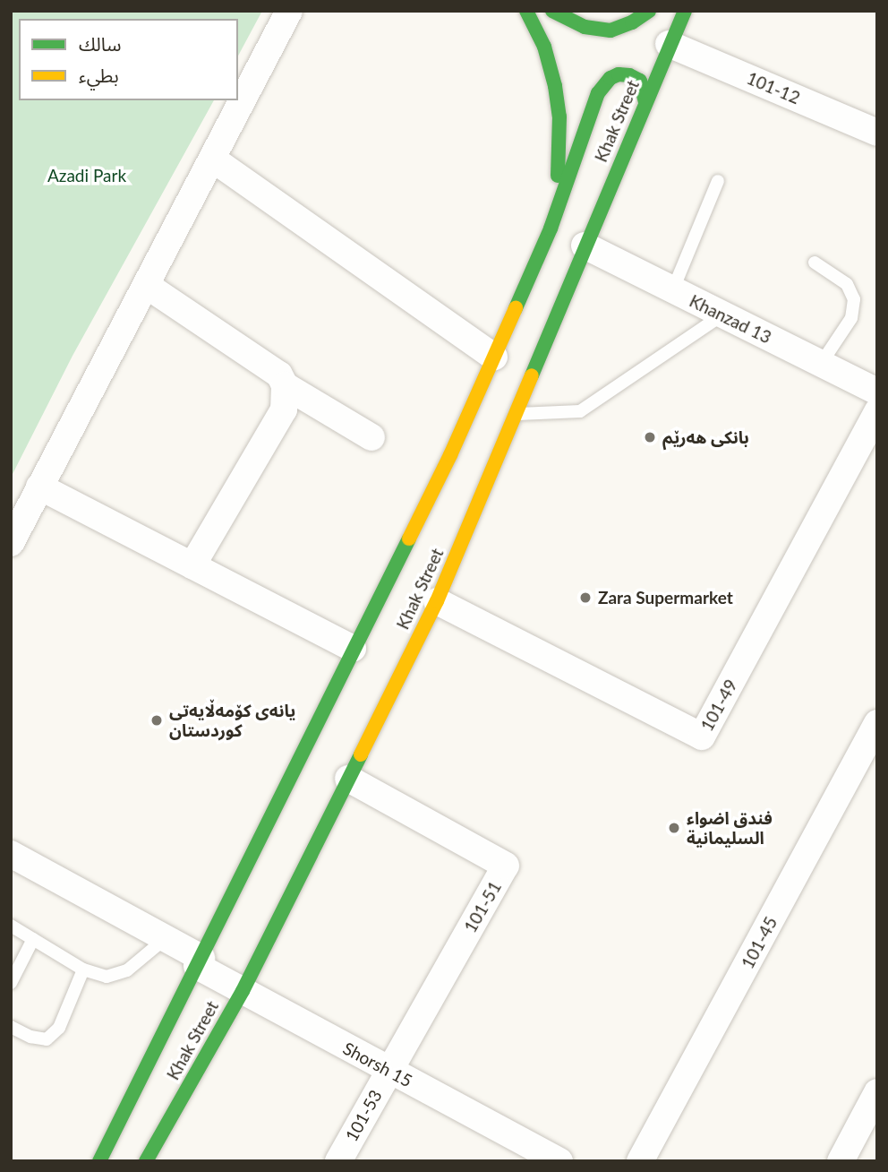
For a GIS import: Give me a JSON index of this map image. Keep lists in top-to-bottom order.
{
  "streets": {
    "main road": ["Khak Street"],
    "street": [
      "101-12",
      "Khanzad 13",
      "101-49",
      "101-51",
      "101-45",
      "Shorsh 15",
      "101-53"
    ]
  },
  "crossings": [
    ["101-12", "Khak Street"],
    ["Khak Street", "Khanzad 13"],
    ["Khak Street", "101-49"],
    ["Khak Street", "101-51"],
    ["Khak Street", "Shorsh 15"],
    ["101-51", "Shorsh 15"],
    ["101-51", "101-53"],
    ["Shorsh 15", "101-53"]
  ],
  "parks": ["Azadi Park"],
  "places": [
    "بانکی هەرێم",
    "Zara Supermarket",
    "یانەی کۆمەڵایەتی کوردستان",
    "فندق اضواء السليمانية"
  ],
  "legend": ["سالك", "بطيء"]
}
